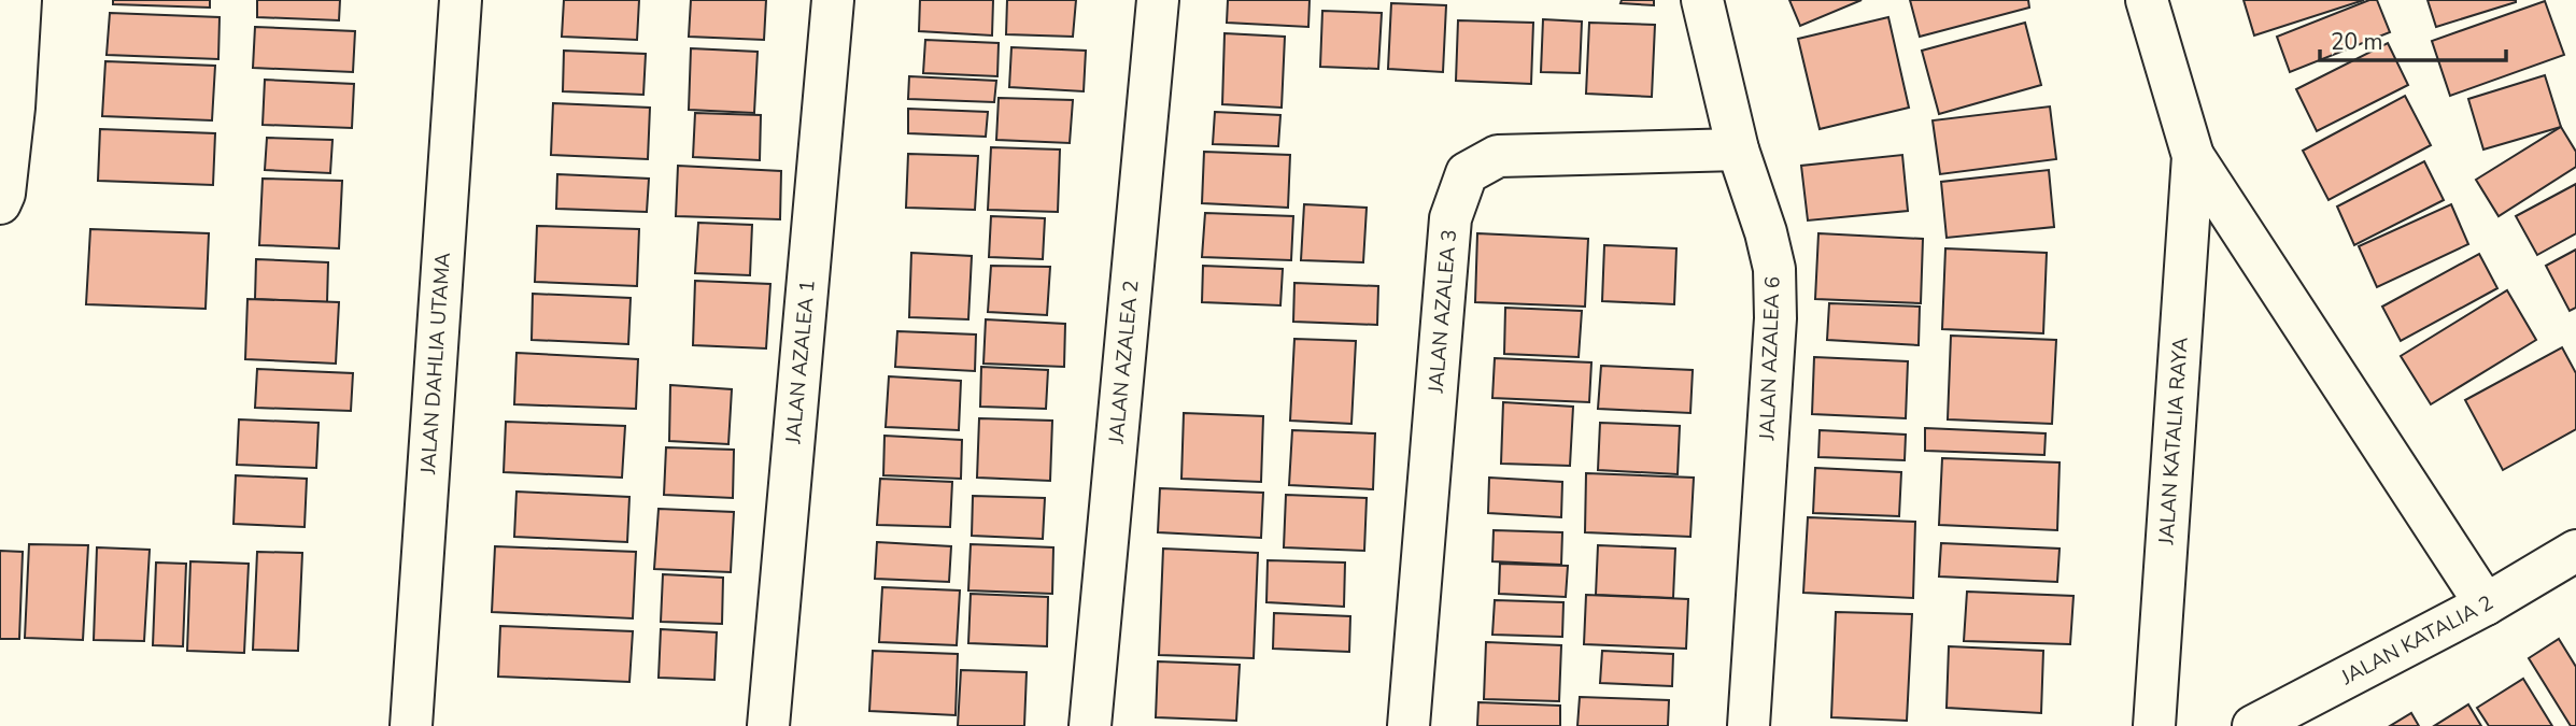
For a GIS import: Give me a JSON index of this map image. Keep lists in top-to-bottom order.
{
  "streets": {
    "street": [
      "JALAN AZALEA 3",
      "JALAN AZALEA 6",
      "JALAN DAHLIA UTAMA",
      "JALAN AZALEA 1",
      "JALAN AZALEA 2",
      "JALAN KATALIA RAYA",
      "JALAN KATALIA 2"
    ]
  },
  "crossings": [
    ["JALAN AZALEA 3", "JALAN AZALEA 6"],
    ["JALAN KATALIA RAYA", "JALAN KATALIA 2"]
  ],
  "scale_bar": "20 m"
}
